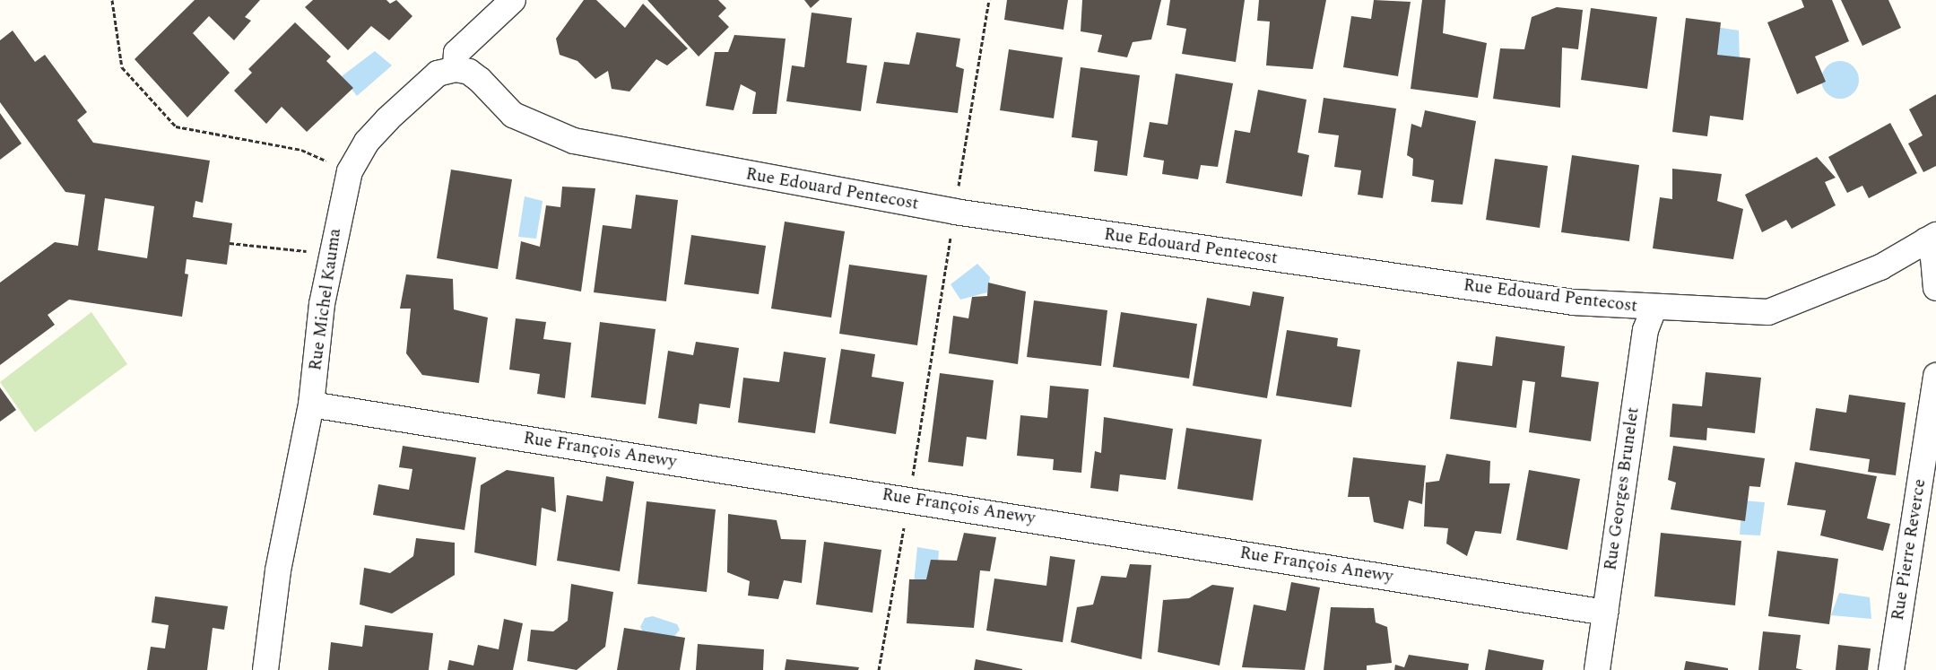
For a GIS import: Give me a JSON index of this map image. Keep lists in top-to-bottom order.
{
  "streets": {
    "street": [
      "Rue Edouard Pentecost",
      "Rue Michel Kauma",
      "Rue François Anewy",
      "Rue Georges Brunelet",
      "Rue Pierre Reverce"
    ]
  },
  "crossings": [
    ["Rue Edouard Pentecost", "Rue Michel Kauma"],
    ["Rue Edouard Pentecost", "Rue Georges Brunelet"],
    ["Rue Michel Kauma", "Rue François Anewy"],
    ["Rue François Anewy", "Rue Georges Brunelet"]
  ]
}
